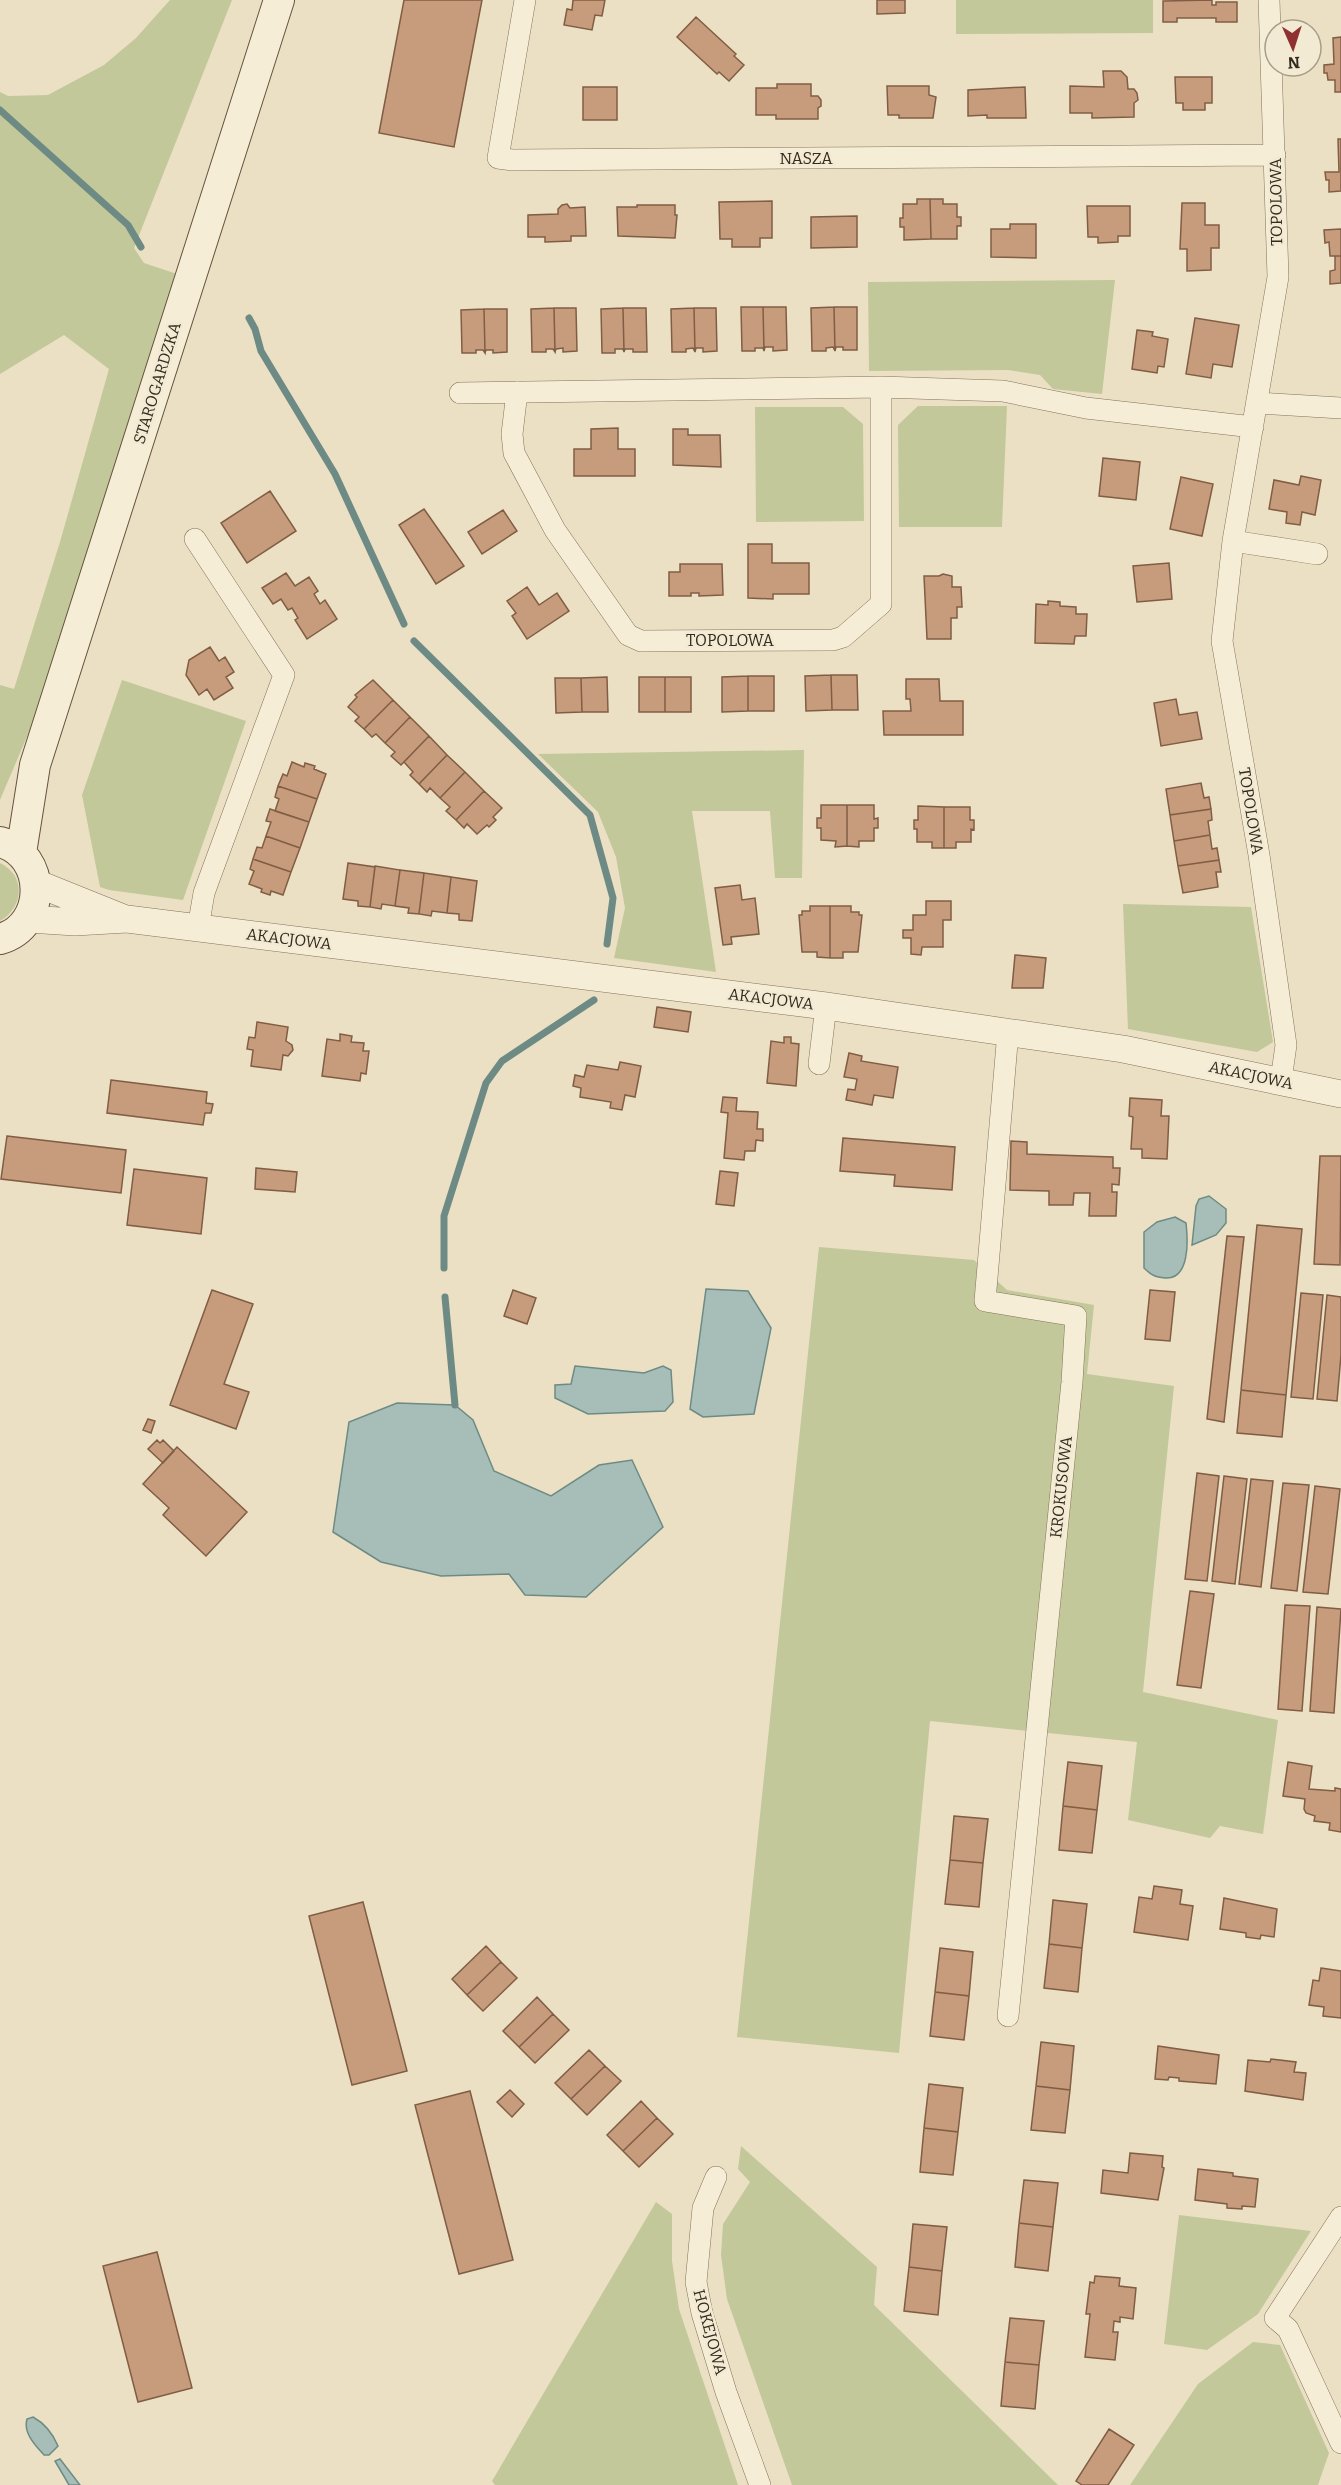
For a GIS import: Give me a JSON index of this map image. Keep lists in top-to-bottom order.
{
  "streets": {
    "main road": ["STAROGARDZKA"],
    "street": [
      "NASZA",
      "TOPOLOWA",
      "AKACJOWA",
      "KROKUSOWA",
      "HOKEJOWA"
    ]
  },
  "crossings": [
    ["NASZA", "TOPOLOWA"],
    ["TOPOLOWA", "AKACJOWA"],
    ["AKACJOWA", "KROKUSOWA"]
  ],
  "north": "bottom"
}
